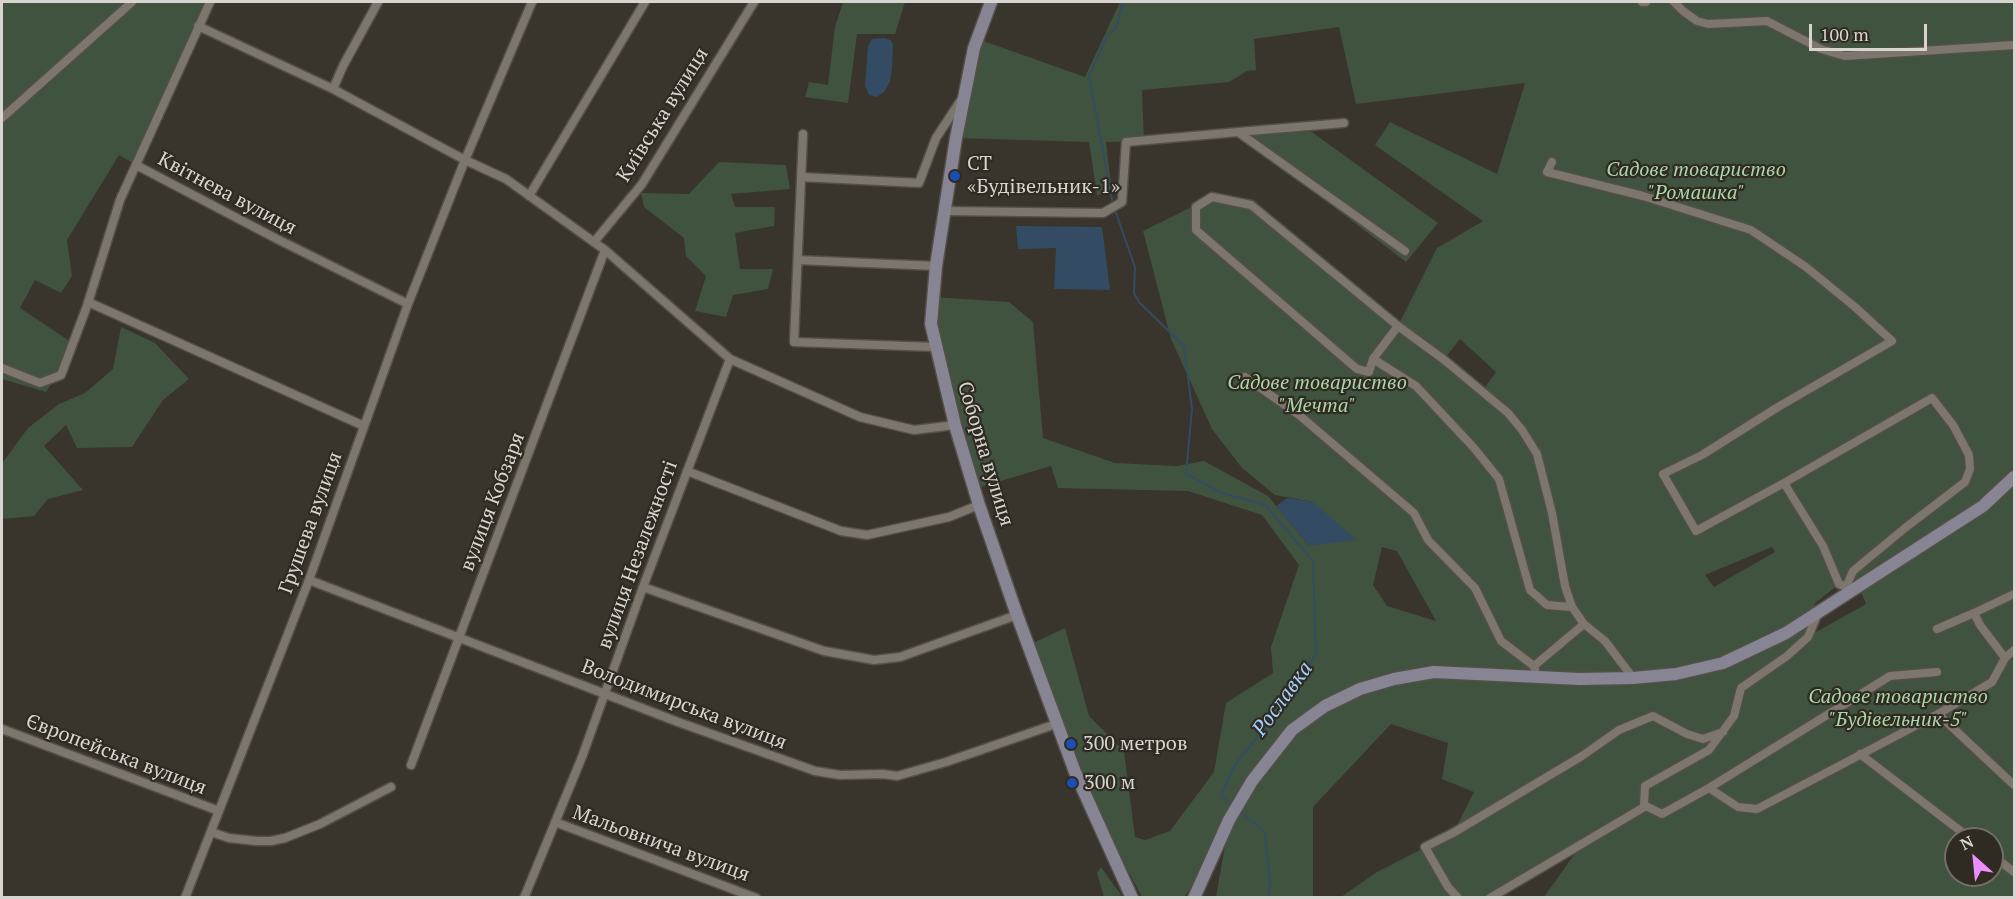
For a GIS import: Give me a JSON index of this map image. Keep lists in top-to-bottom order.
{
  "streets": {
    "main road": ["Соборна вулиця"],
    "street": [
      "Київська вулиця",
      "Квітнева вулиця",
      "вулиця Кобзаря",
      "Грушева вулиця",
      "вулиця Незалежності",
      "Володимирська вулиця",
      "Європейська вулиця",
      "Мальовнича вулиця"
    ]
  },
  "crossings": [
    ["Квітнева вулиця", "Грушева вулиця"],
    ["Соборна вулиця", "Володимирська вулиця"],
    ["вулиця Кобзаря", "Володимирська вулиця"],
    ["Грушева вулиця", "Володимирська вулиця"],
    ["Грушева вулиця", "Європейська вулиця"],
    ["вулиця Незалежності", "Володимирська вулиця"],
    ["вулиця Незалежності", "Мальовнича вулиця"]
  ],
  "water": ["Рославка"],
  "parks": ["Садове товариство \"Ромашка\"", "Садове товариство \"Мечта\"", "Садове товариство \"Будівельник-5\""],
  "places": ["СТ «Будівельник-1»", "300 метров", "300 м"],
  "scale_bar": "100 m",
  "north": "top left"
}
